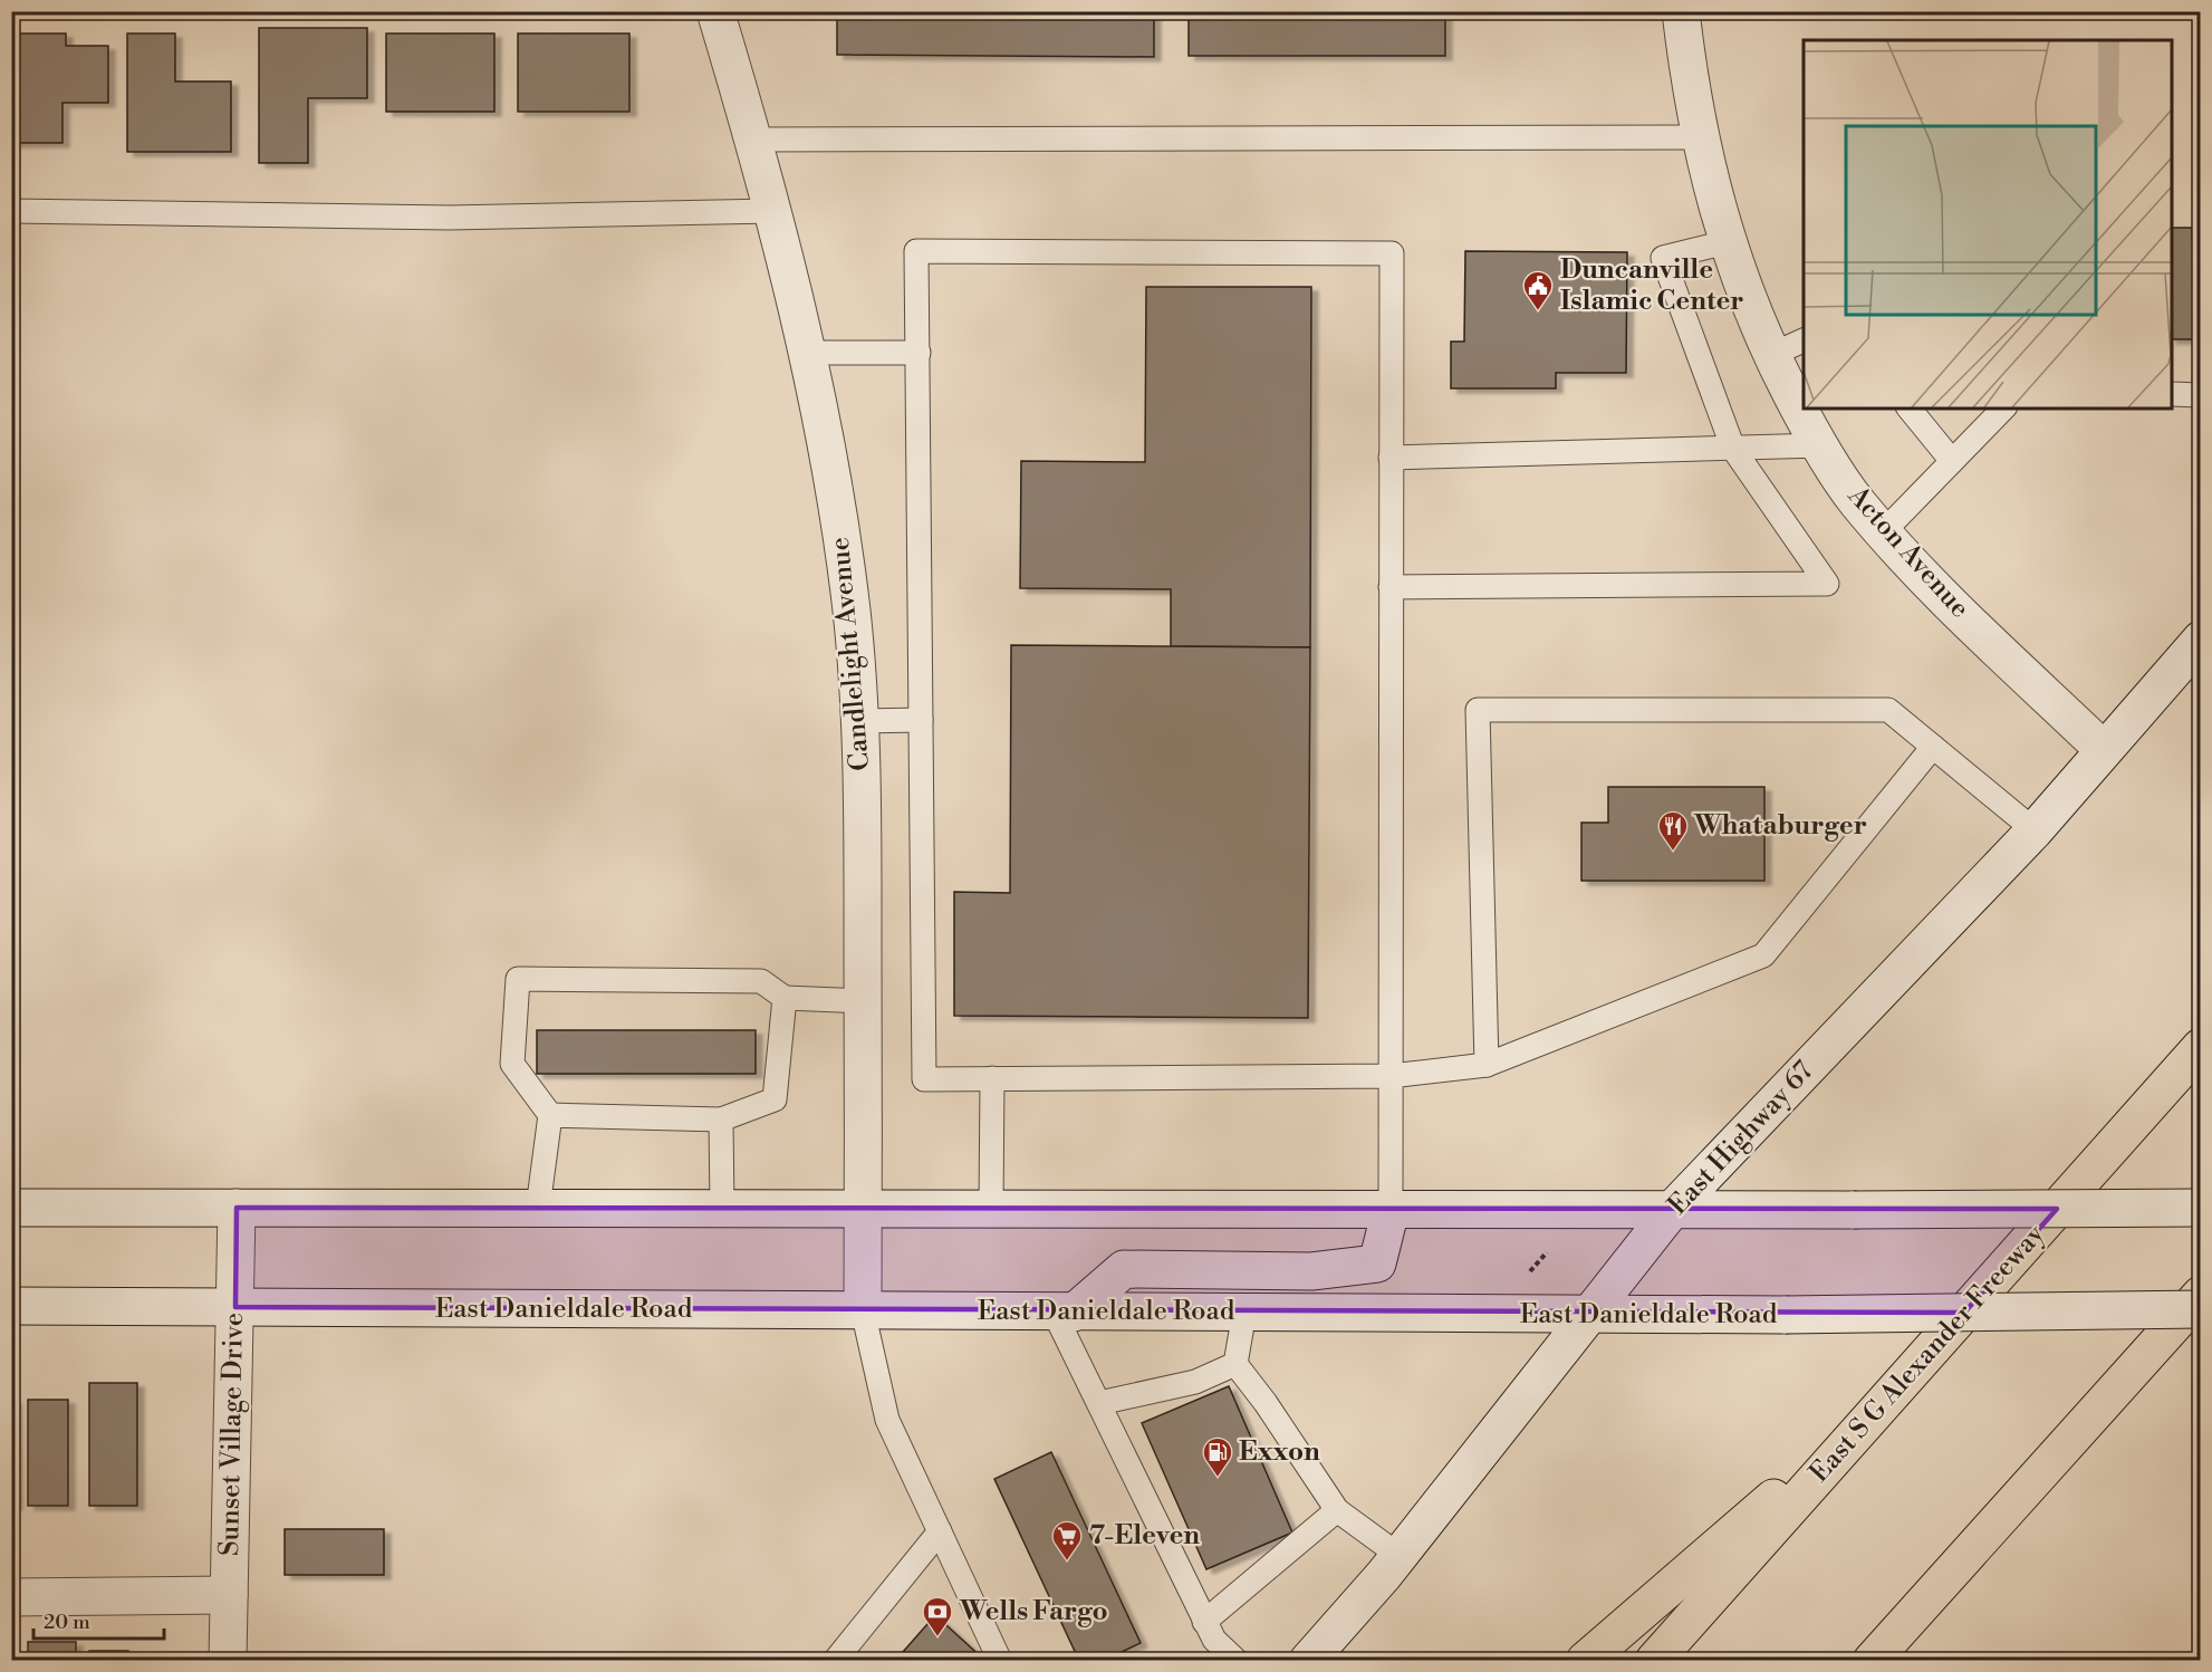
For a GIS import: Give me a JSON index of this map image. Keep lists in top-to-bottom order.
{
  "streets": {
    "highway": ["East S G Alexander Freeway"],
    "main road": [
      "Acton Avenue",
      "Candlelight Avenue",
      "East Highway 67",
      "East Danieldale Road",
      "Sunset Village Drive"
    ]
  },
  "crossings": [
    ["Acton Avenue", "East Highway 67"],
    ["Candlelight Avenue", "East Danieldale Road"],
    ["East Highway 67", "East Danieldale Road"],
    ["East Danieldale Road", "Sunset Village Drive"]
  ],
  "places": {
    "public building": ["Duncanville Islamic Center"],
    "restaurant": ["Whataburger"],
    "fuel station": ["Exxon"],
    "supermarket": ["7-Eleven"],
    "bank": ["Wells Fargo"]
  },
  "scale_bar": "20 m"
}
